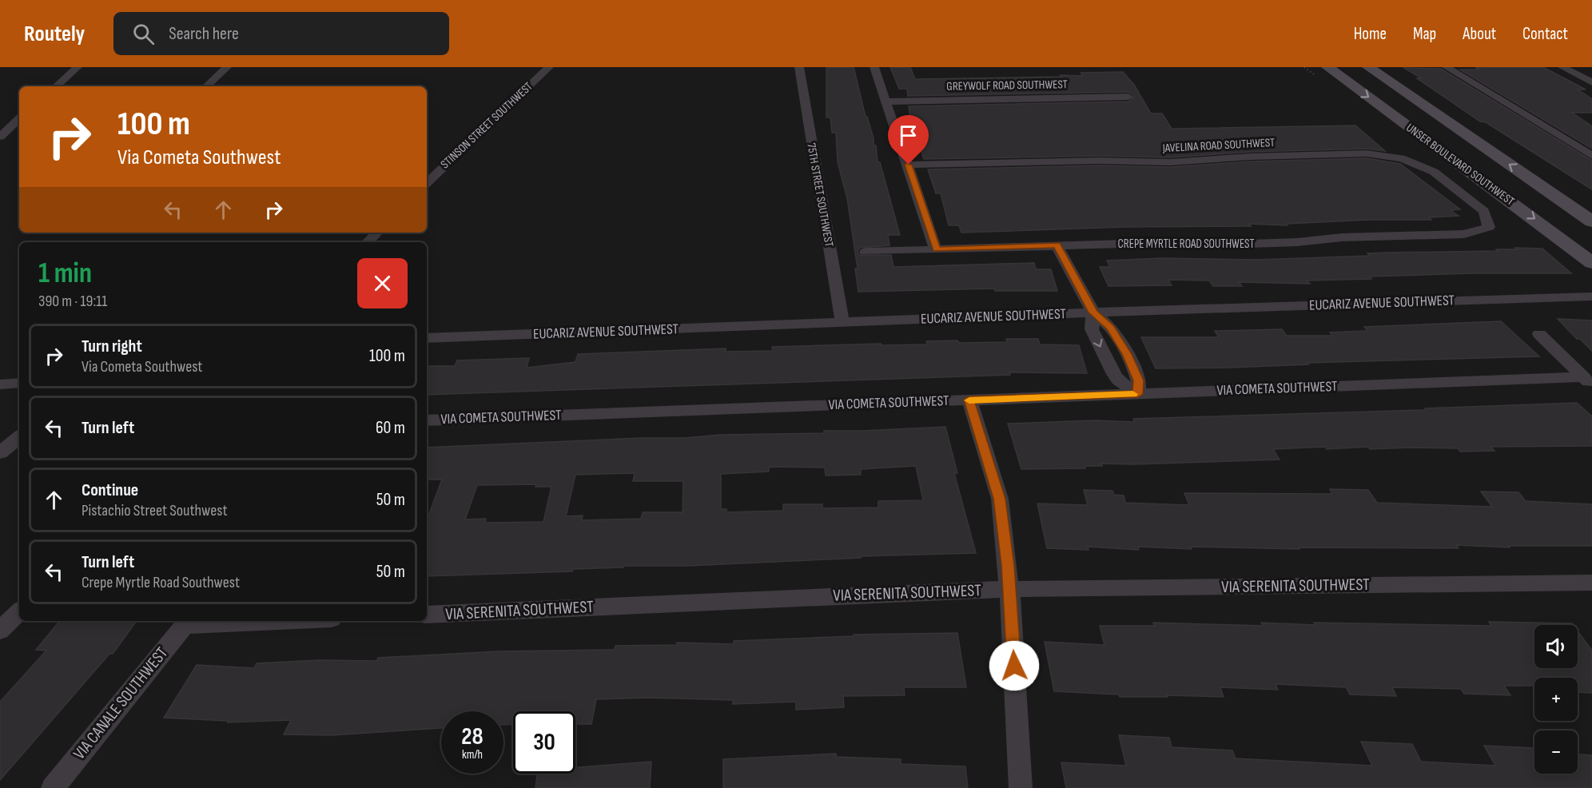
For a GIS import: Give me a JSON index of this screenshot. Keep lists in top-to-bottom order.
{
  "streets": {
    "main road": ["UNSER BOULEVARD SOUTHWEST"],
    "street": [
      "GREYWOLF ROAD SOUTHWEST",
      "STINSON STREET SOUTHWEST",
      "JAVELINA ROAD SOUTHWEST",
      "75TH STREET SOUTHWEST",
      "CREPE MYRTLE ROAD SOUTHWEST",
      "EUCARIZ AVENUE SOUTHWEST",
      "VIA COMETA SOUTHWEST",
      "VIA SERENITA SOUTHWEST",
      "VIA CANALE SOUTHWEST"
    ]
  },
  "crossings": [
    ["JAVELINA ROAD SOUTHWEST", "CREPE MYRTLE ROAD SOUTHWEST"],
    ["75TH STREET SOUTHWEST", "EUCARIZ AVENUE SOUTHWEST"]
  ],
  "page": {
    "header": "Routely",
    "search": "Search here",
    "nav": [
      "Home",
      "Map",
      "About",
      "Contact"
    ],
    "turn": ["100 m", "Via Cometa Southwest"],
    "heading": ["1 min", "390 m · 19:11"],
    "list": [
      {
        "name": "Turn right",
        "note": "Via Cometa Southwest",
        "value": "100 m"
      },
      {
        "name": "Turn left",
        "value": "60 m"
      },
      {
        "name": "Continue",
        "note": "Pistachio Street Southwest",
        "value": "50 m"
      },
      {
        "name": "Turn left",
        "note": "Crepe Myrtle Road Southwest",
        "value": "50 m"
      }
    ],
    "map_buttons": ["+", "−"],
    "speed": "28 km/h",
    "limit": "30"
  }
}
